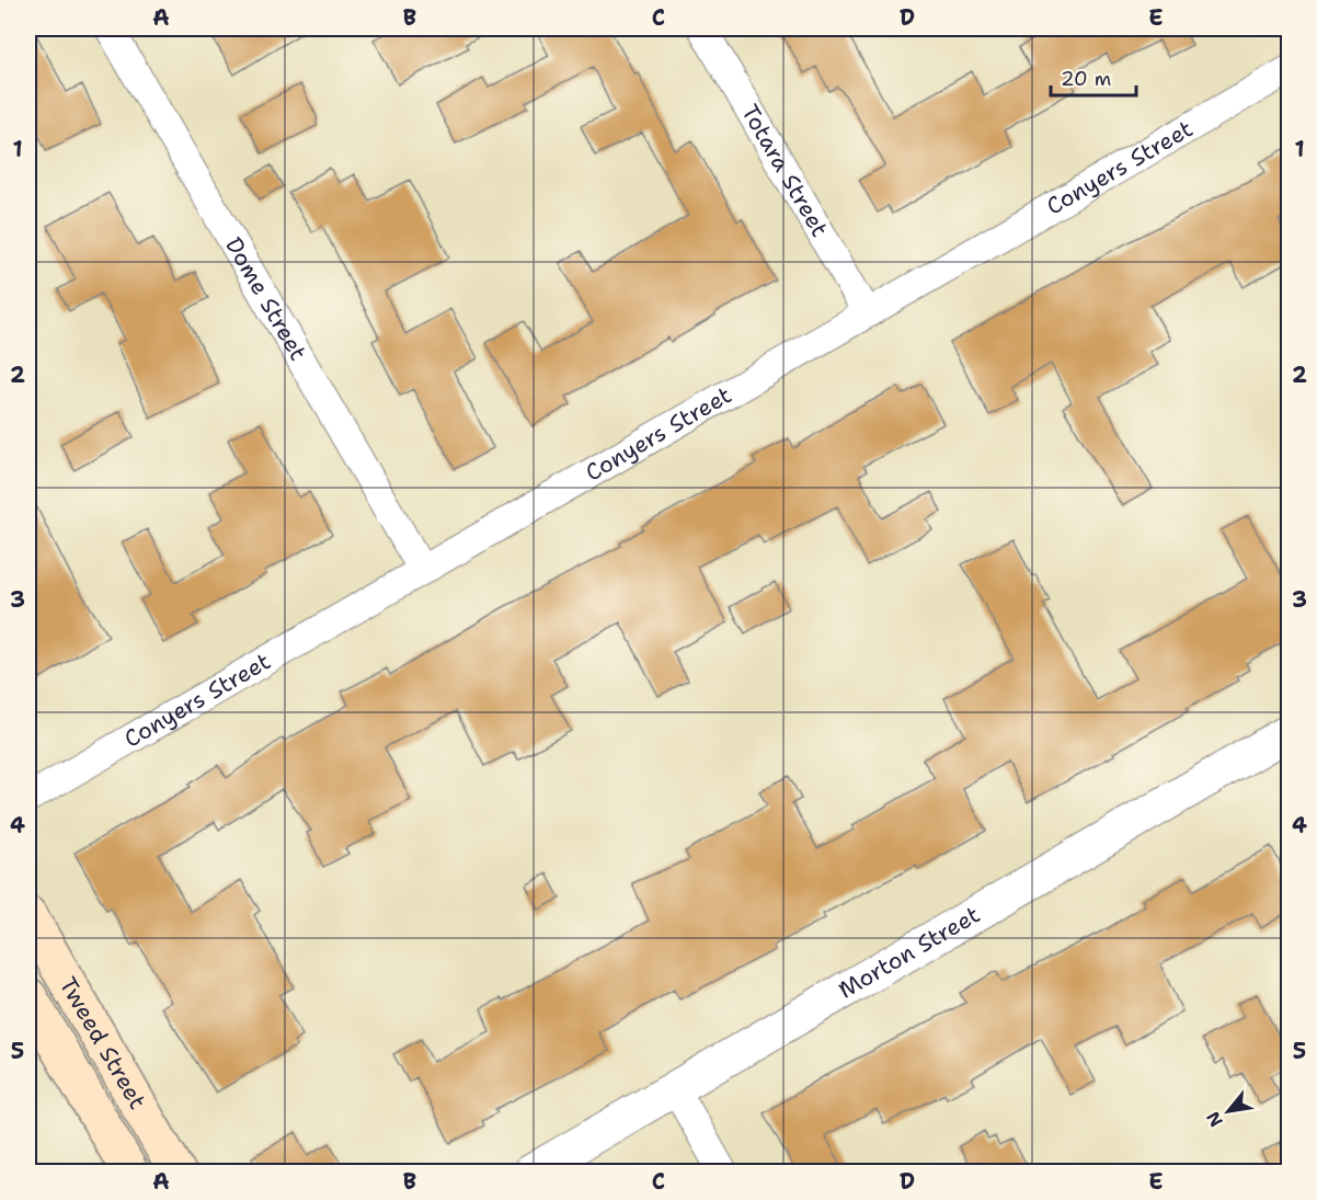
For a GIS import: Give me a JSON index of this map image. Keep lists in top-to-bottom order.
{
  "streets": {
    "main road": ["Tweed Street"],
    "street": [
      "Conyers Street",
      "Totara Street",
      "Dome Street",
      "Morton Street"
    ]
  },
  "crossings": [
    ["Conyers Street", "Totara Street"],
    ["Conyers Street", "Dome Street"]
  ],
  "scale_bar": "20 m",
  "north": "bottom left",
  "grid": {
    "columns": [
      "A",
      "B",
      "C",
      "D",
      "E"
    ],
    "rows": [
      "1",
      "2",
      "3",
      "4",
      "5"
    ]
  }
}
